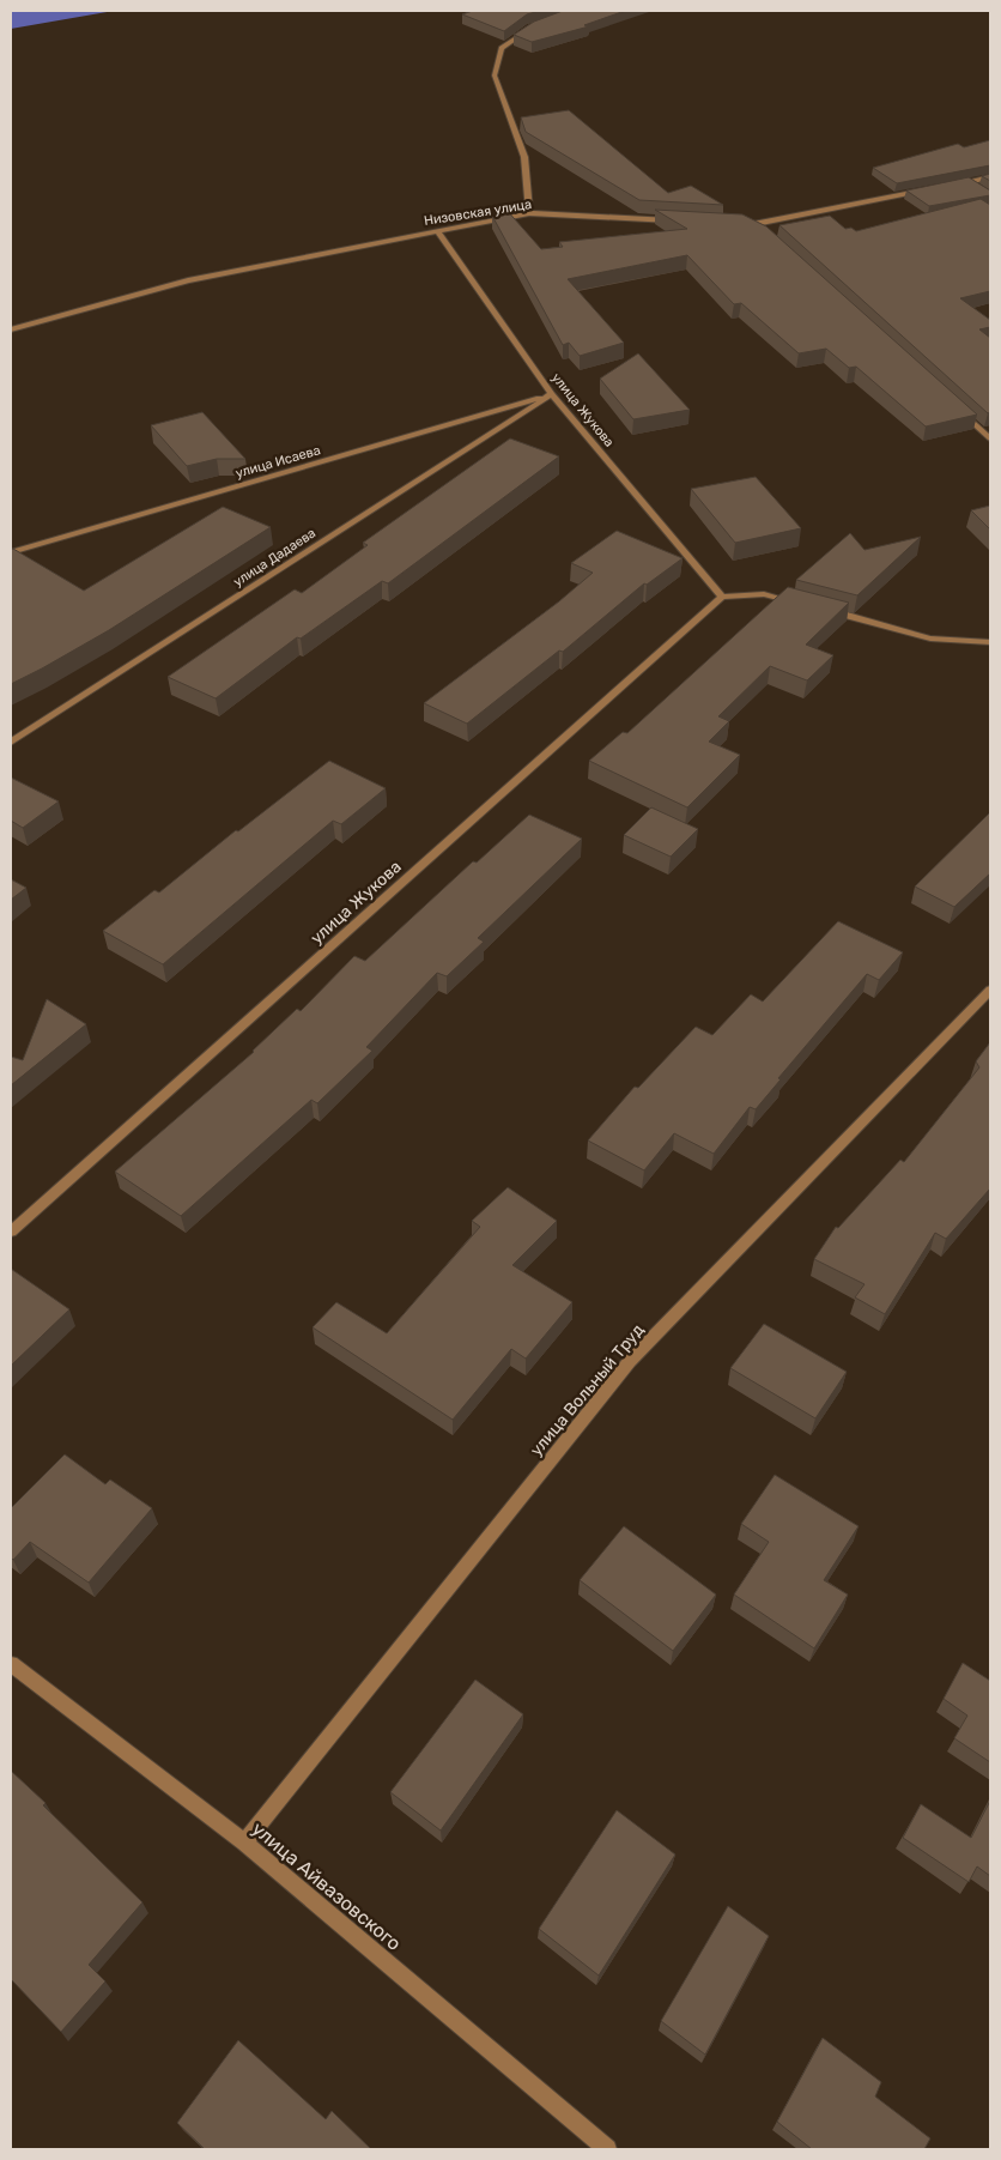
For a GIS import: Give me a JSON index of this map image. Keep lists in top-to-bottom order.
{
  "streets": {
    "street": [
      "Низовская улица",
      "улица Жукова",
      "улица Исаева",
      "улица Дадаева",
      "улица Вольный Труд",
      "улица Айвазовского"
    ]
  },
  "crossings": [
    ["Низовская улица", "улица Жукова"],
    ["улица Жукова", "улица Исаева"],
    ["улица Жукова", "улица Дадаева"],
    ["улица Исаева", "улица Дадаева"],
    ["улица Вольный Труд", "улица Айвазовского"]
  ]
}
